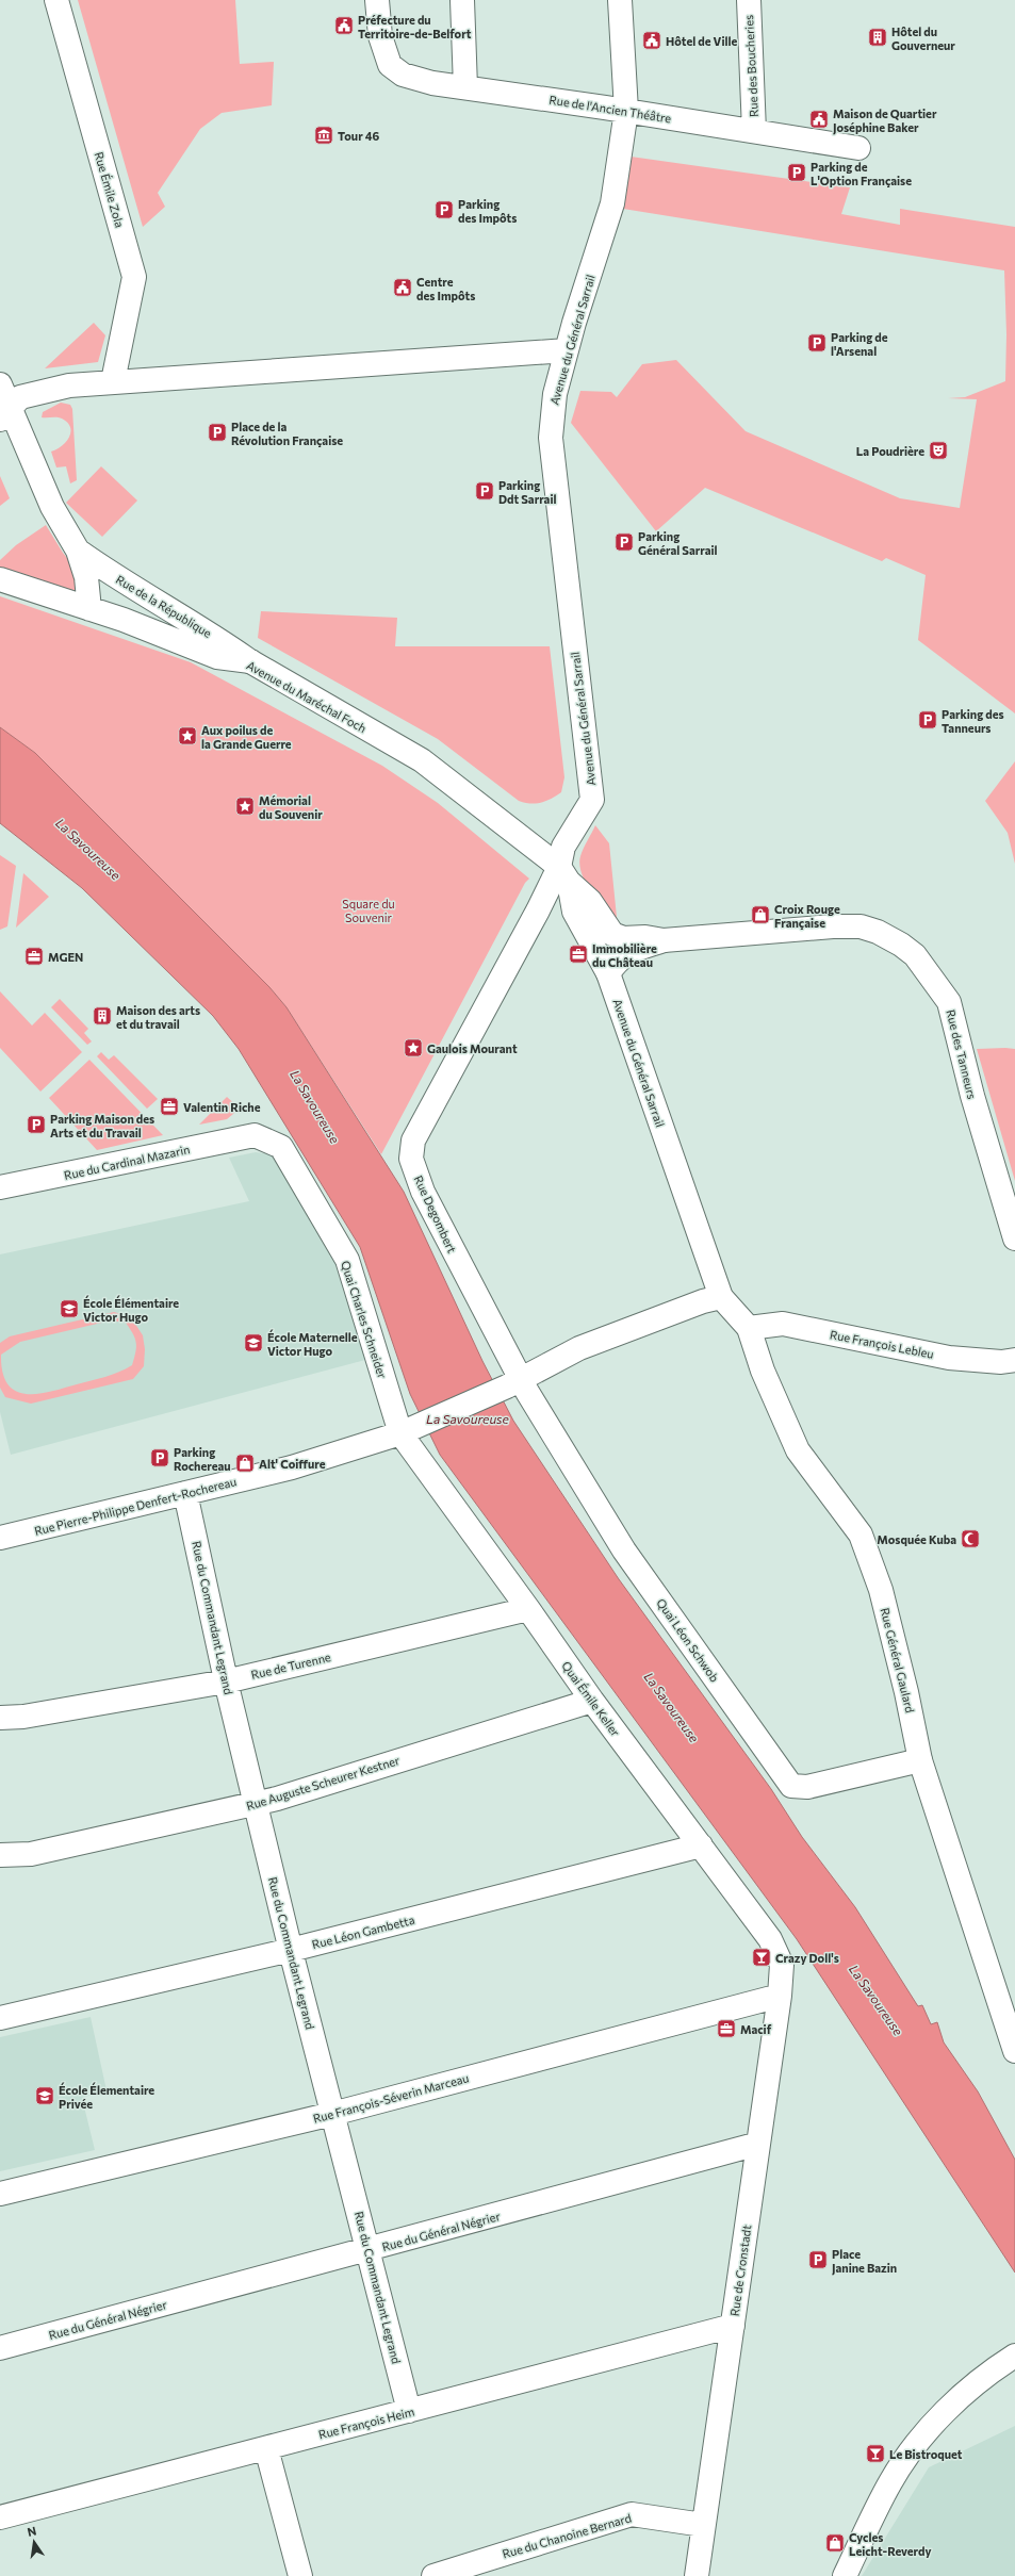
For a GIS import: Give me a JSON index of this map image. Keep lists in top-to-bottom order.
{
  "streets": {
    "street": [
      "Rue des Boucheries",
      "Rue de l'Ancien Théâtre",
      "Rue Émile Zola",
      "Avenue du Général Sarrail",
      "Rue de la République",
      "Avenue du Maréchal Foch",
      "Rue des Tanneurs",
      "Rue du Cardinal Mazarin",
      "Rue Degombert",
      "Quai Charles Schneider",
      "Rue François Lebleu",
      "Rue Pierre-Philippe Denfert-Rochereau",
      "Rue du Commandant Legrand",
      "Quai Léon Schwob",
      "Rue Général Gaulard",
      "Rue de Turenne",
      "Quai Émile Keller",
      "Rue Auguste Scheurer Kestner",
      "Rue Léon Gambetta",
      "Rue François-Séverin Marceau",
      "Rue du Général Négrier",
      "Rue de Cronstadt",
      "Rue François Heim",
      "Rue du Chanoine Bernard"
    ]
  },
  "crossings": [
    ["Rue des Boucheries", "Rue de l'Ancien Théâtre"],
    ["Rue de l'Ancien Théâtre", "Avenue du Général Sarrail"],
    ["Avenue du Général Sarrail", "Avenue du Maréchal Foch"],
    ["Avenue du Général Sarrail", "Rue des Tanneurs"],
    ["Avenue du Général Sarrail", "Rue Degombert"],
    ["Avenue du Général Sarrail", "Rue Pierre-Philippe Denfert-Rochereau"],
    ["Avenue du Général Sarrail", "Rue Général Gaulard"],
    ["Rue de la République", "Avenue du Maréchal Foch"],
    ["Avenue du Maréchal Foch", "Rue des Tanneurs"],
    ["Avenue du Maréchal Foch", "Rue Degombert"],
    ["Rue des Tanneurs", "Rue Degombert"],
    ["Rue du Cardinal Mazarin", "Quai Charles Schneider"],
    ["Rue Degombert", "Rue Pierre-Philippe Denfert-Rochereau"],
    ["Rue Degombert", "Quai Léon Schwob"],
    ["Quai Charles Schneider", "Rue Pierre-Philippe Denfert-Rochereau"],
    ["Quai Charles Schneider", "Quai Émile Keller"],
    ["Rue François Lebleu", "Rue Général Gaulard"],
    ["Rue Pierre-Philippe Denfert-Rochereau", "Rue du Commandant Legrand"],
    ["Rue Pierre-Philippe Denfert-Rochereau", "Quai Léon Schwob"],
    ["Rue Pierre-Philippe Denfert-Rochereau", "Rue Général Gaulard"],
    ["Rue Pierre-Philippe Denfert-Rochereau", "Quai Émile Keller"],
    ["Rue du Commandant Legrand", "Rue de Turenne"],
    ["Rue du Commandant Legrand", "Rue Auguste Scheurer Kestner"],
    ["Rue du Commandant Legrand", "Rue Léon Gambetta"],
    ["Rue du Commandant Legrand", "Rue François-Séverin Marceau"],
    ["Rue du Commandant Legrand", "Rue du Général Négrier"],
    ["Rue du Commandant Legrand", "Rue François Heim"],
    ["Quai Léon Schwob", "Rue Général Gaulard"],
    ["Rue de Turenne", "Quai Émile Keller"],
    ["Quai Émile Keller", "Rue Auguste Scheurer Kestner"],
    ["Quai Émile Keller", "Rue Léon Gambetta"],
    ["Quai Émile Keller", "Rue de Cronstadt"],
    ["Rue François-Séverin Marceau", "Rue de Cronstadt"],
    ["Rue du Général Négrier", "Rue de Cronstadt"],
    ["Rue de Cronstadt", "Rue François Heim"],
    ["Rue de Cronstadt", "Rue du Chanoine Bernard"]
  ],
  "water": ["La Savoureuse"],
  "parks": ["Square du Souvenir"],
  "places": {
    "public building": [
      "Préfecture du Territoire-de-Belfort",
      "Hôtel de Ville",
      "Maison de Quartier Joséphine Baker",
      "Centre des Impôts"
    ],
    "building": ["Hôtel du Gouverneur", "Maison des arts et du travail"],
    "museum": ["Tour 46"],
    "parking": [
      "Parking de L'Option Française",
      "Parking des Impôts",
      "Parking de l'Arsenal",
      "Place de la Révolution Française",
      "Parking Ddt Sarrail",
      "Parking Général Sarrail",
      "Parking des Tanneurs",
      "Parking Maison des Arts et du Travail",
      "Parking Rochereau",
      "Place Janine Bazin"
    ],
    "theatre": ["La Poudrière"],
    "place": ["Aux poilus de la Grande Guerre", "Mémorial du Souvenir", "Gaulois Mourant"],
    "shop": ["Croix Rouge Française", "Alt' Coiffure", "Cycles Leicht-Reverdy"],
    "office": [
      "Immobilière du Château",
      "MGEN",
      "Valentin Riche",
      "Macif"
    ],
    "school or university": ["École Élémentaire Victor Hugo", "École Maternelle Victor Hugo", "École Élementaire Privée"],
    "mosque": ["Mosquée Kuba"],
    "bar": ["Crazy Doll's", "Le Bistroquet"]
  },
  "north": "top"
}
